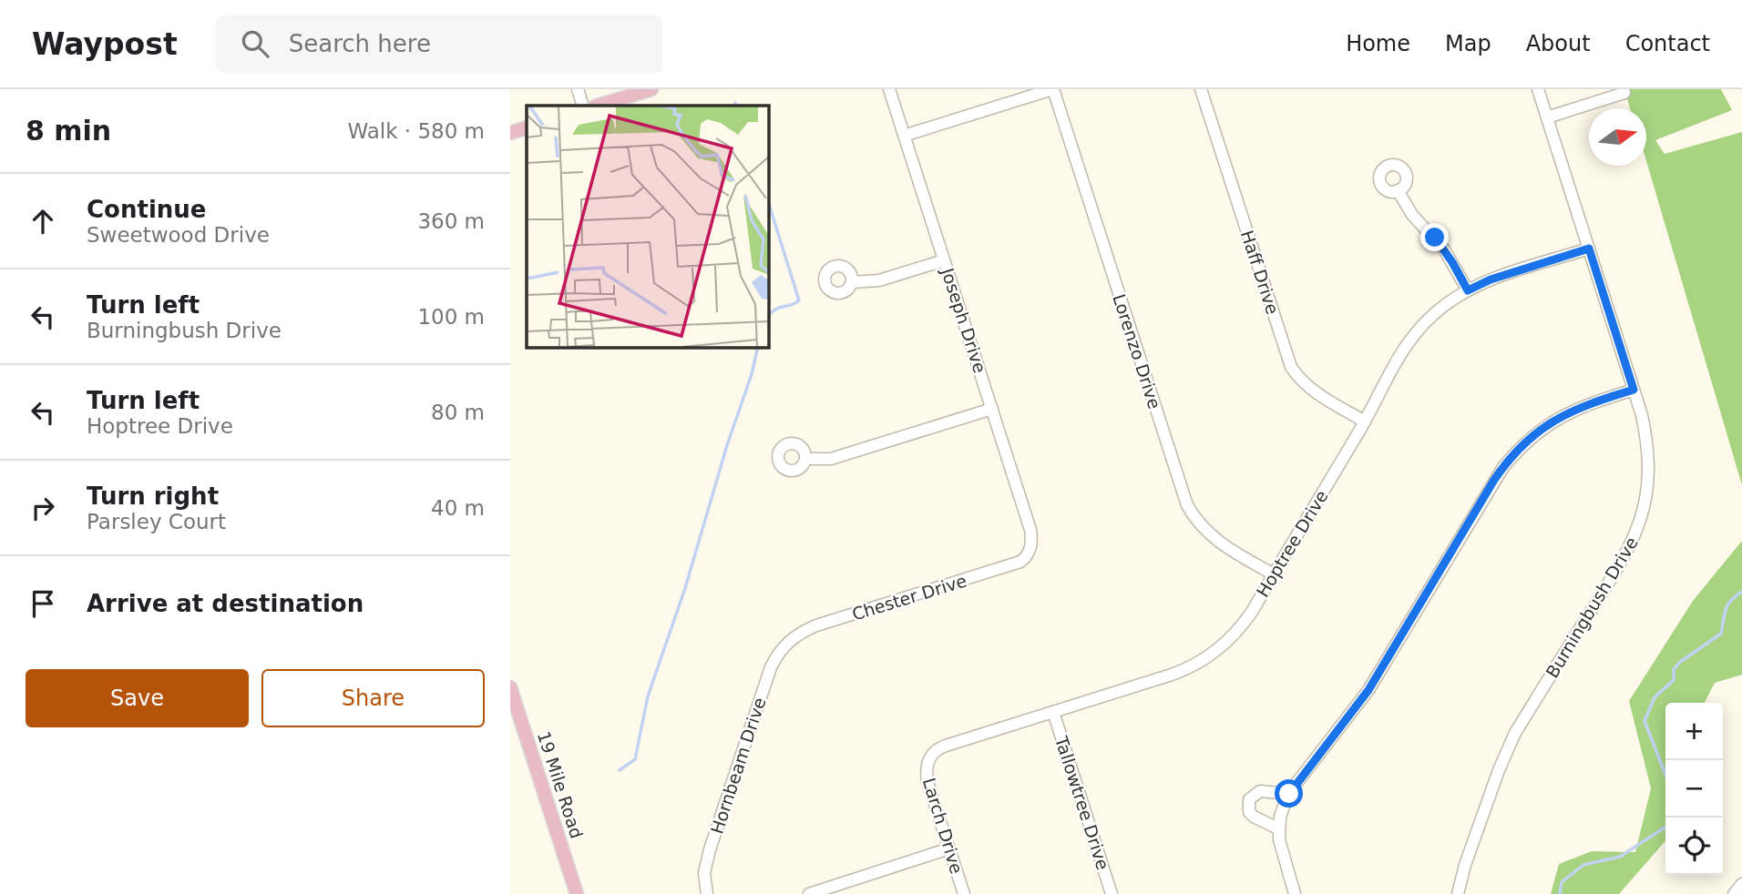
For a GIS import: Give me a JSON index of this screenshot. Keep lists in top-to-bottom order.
{
  "streets": {
    "main road": ["19 Mile Road"],
    "street": [
      "Haff Drive",
      "Joseph Drive",
      "Lorenzo Drive",
      "Hoptree Drive",
      "Chester Drive",
      "Burningbush Drive",
      "Hornbeam Drive",
      "Tallowtree Drive",
      "Larch Drive"
    ]
  },
  "crossings": [
    ["Haff Drive", "Hoptree Drive"],
    ["Joseph Drive", "Chester Drive"],
    ["Lorenzo Drive", "Hoptree Drive"],
    ["Hoptree Drive", "Burningbush Drive"],
    ["Hoptree Drive", "Tallowtree Drive"],
    ["Hoptree Drive", "Larch Drive"],
    ["Chester Drive", "Hornbeam Drive"]
  ],
  "north": "right",
  "page": {
    "header": "Waypost",
    "search": "Search here",
    "nav": [
      "Home",
      "Map",
      "About",
      "Contact"
    ],
    "heading": ["8 min", "Walk · 580 m"],
    "list": [
      ["Continue", "Sweetwood Drive", "360 m"],
      ["Turn left", "Burningbush Drive", "100 m"],
      ["Turn left", "Hoptree Drive", "80 m"],
      ["Turn right", "Parsley Court", "40 m"],
      "Arrive at destination"
    ],
    "buttons": ["Save", "Share"],
    "map_buttons": ["+", "−"]
  }
}
